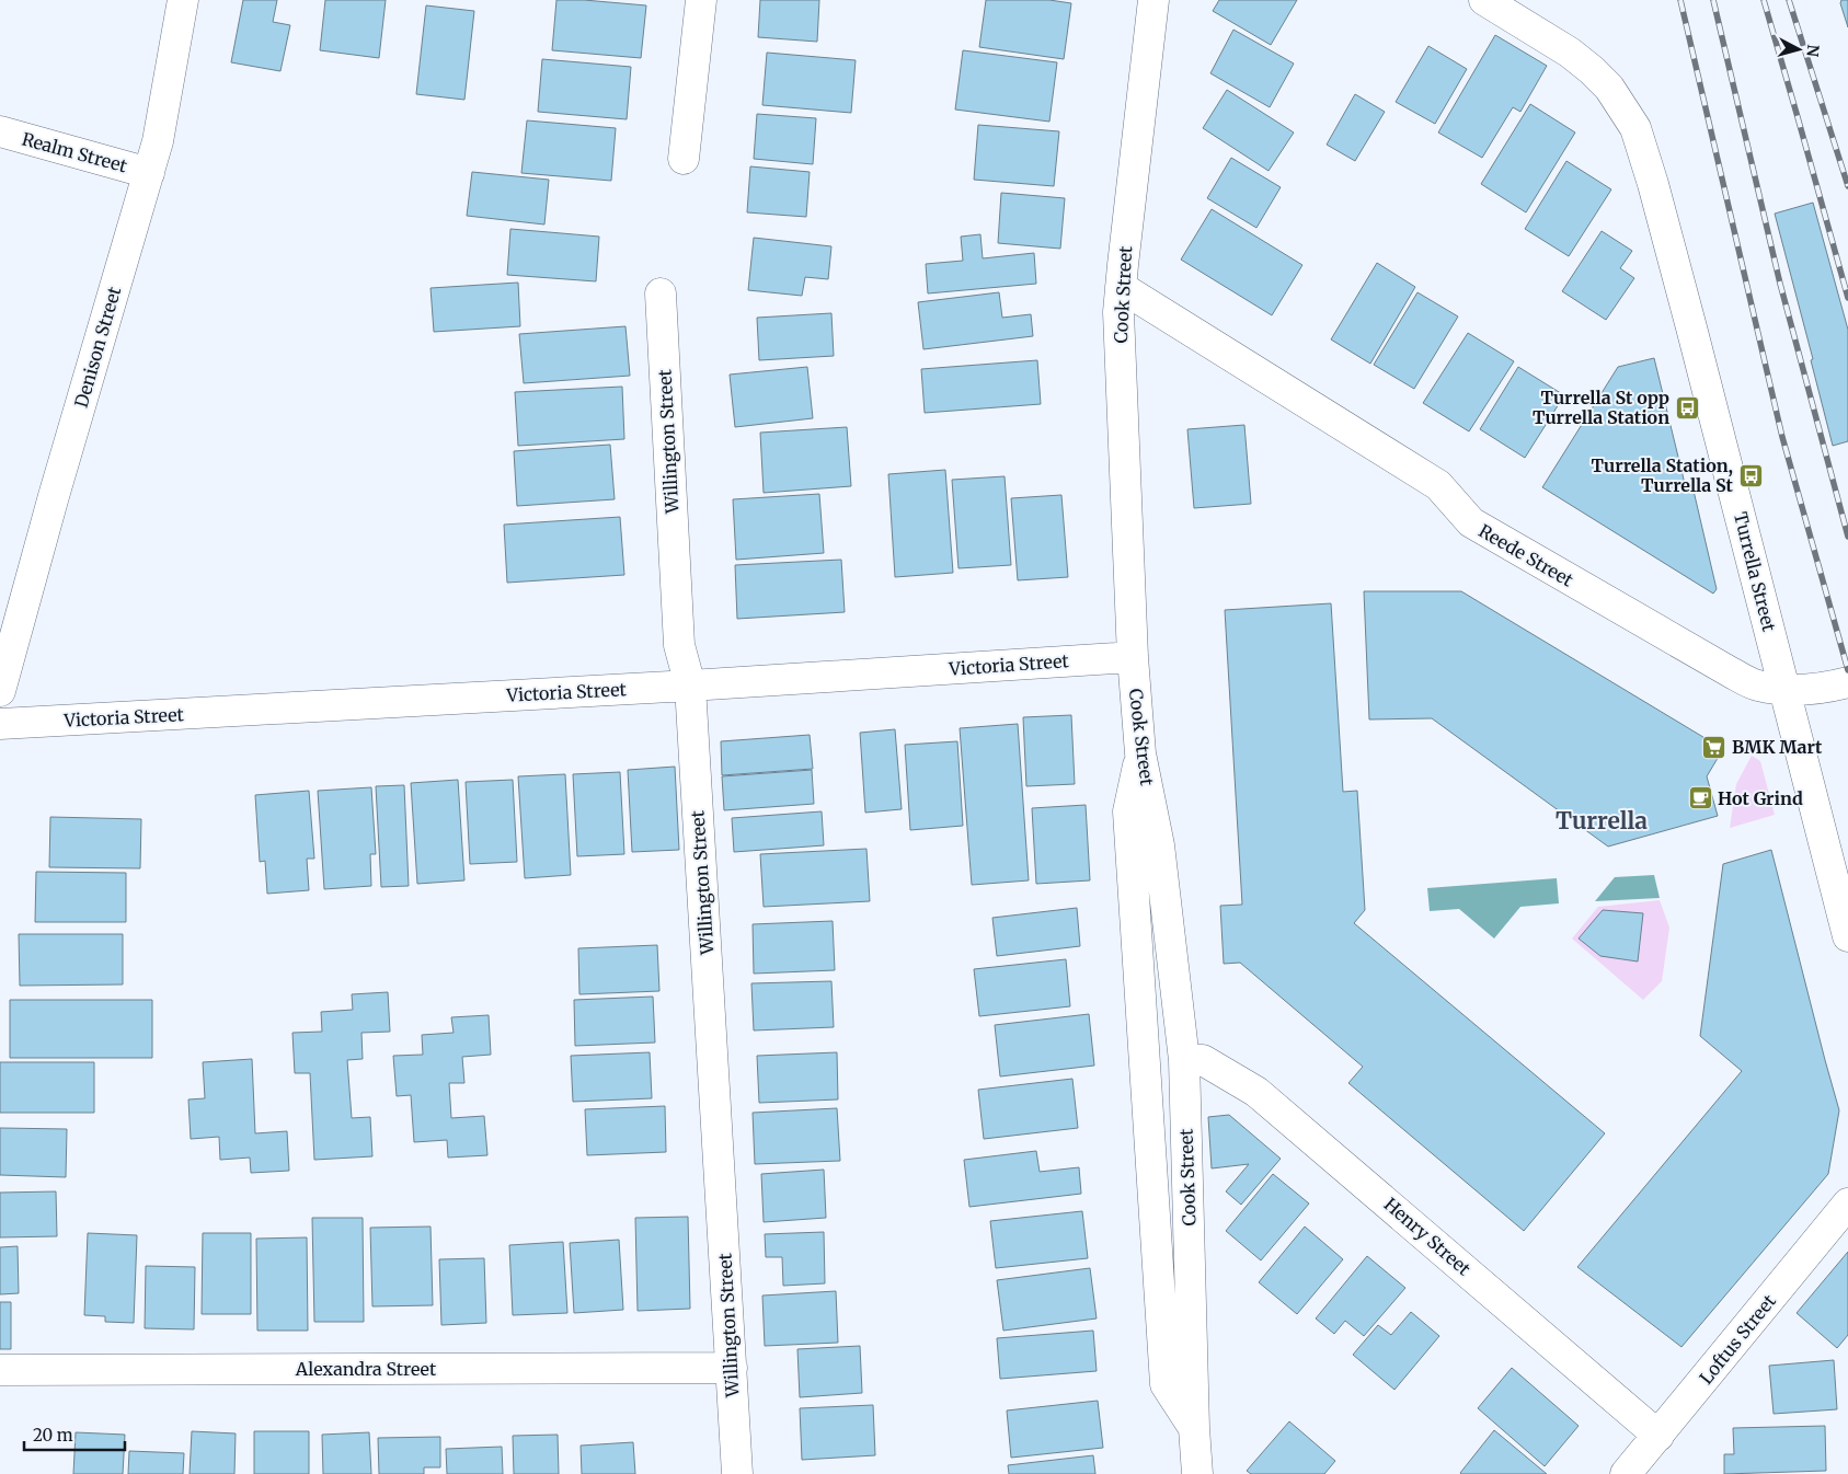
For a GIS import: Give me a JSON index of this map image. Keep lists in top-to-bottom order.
{
  "streets": {
    "street": [
      "Realm Street",
      "Cook Street",
      "Denison Street",
      "Willington Street",
      "Reede Street",
      "Turrella Street",
      "Victoria Street",
      "Henry Street",
      "Loftus Street",
      "Alexandra Street"
    ]
  },
  "crossings": [
    ["Realm Street", "Denison Street"],
    ["Cook Street", "Reede Street"],
    ["Cook Street", "Victoria Street"],
    ["Cook Street", "Henry Street"],
    ["Willington Street", "Victoria Street"],
    ["Willington Street", "Alexandra Street"],
    ["Reede Street", "Turrella Street"],
    ["Henry Street", "Loftus Street"]
  ],
  "districts": ["Turrella"],
  "places": {
    "bus stop": ["Turrella St opp Turrella Station", "Turrella Station, Turrella St"],
    "supermarket": ["BMK Mart"],
    "cafe": ["Hot Grind"]
  },
  "scale_bar": "20 m",
  "north": "right"
}
